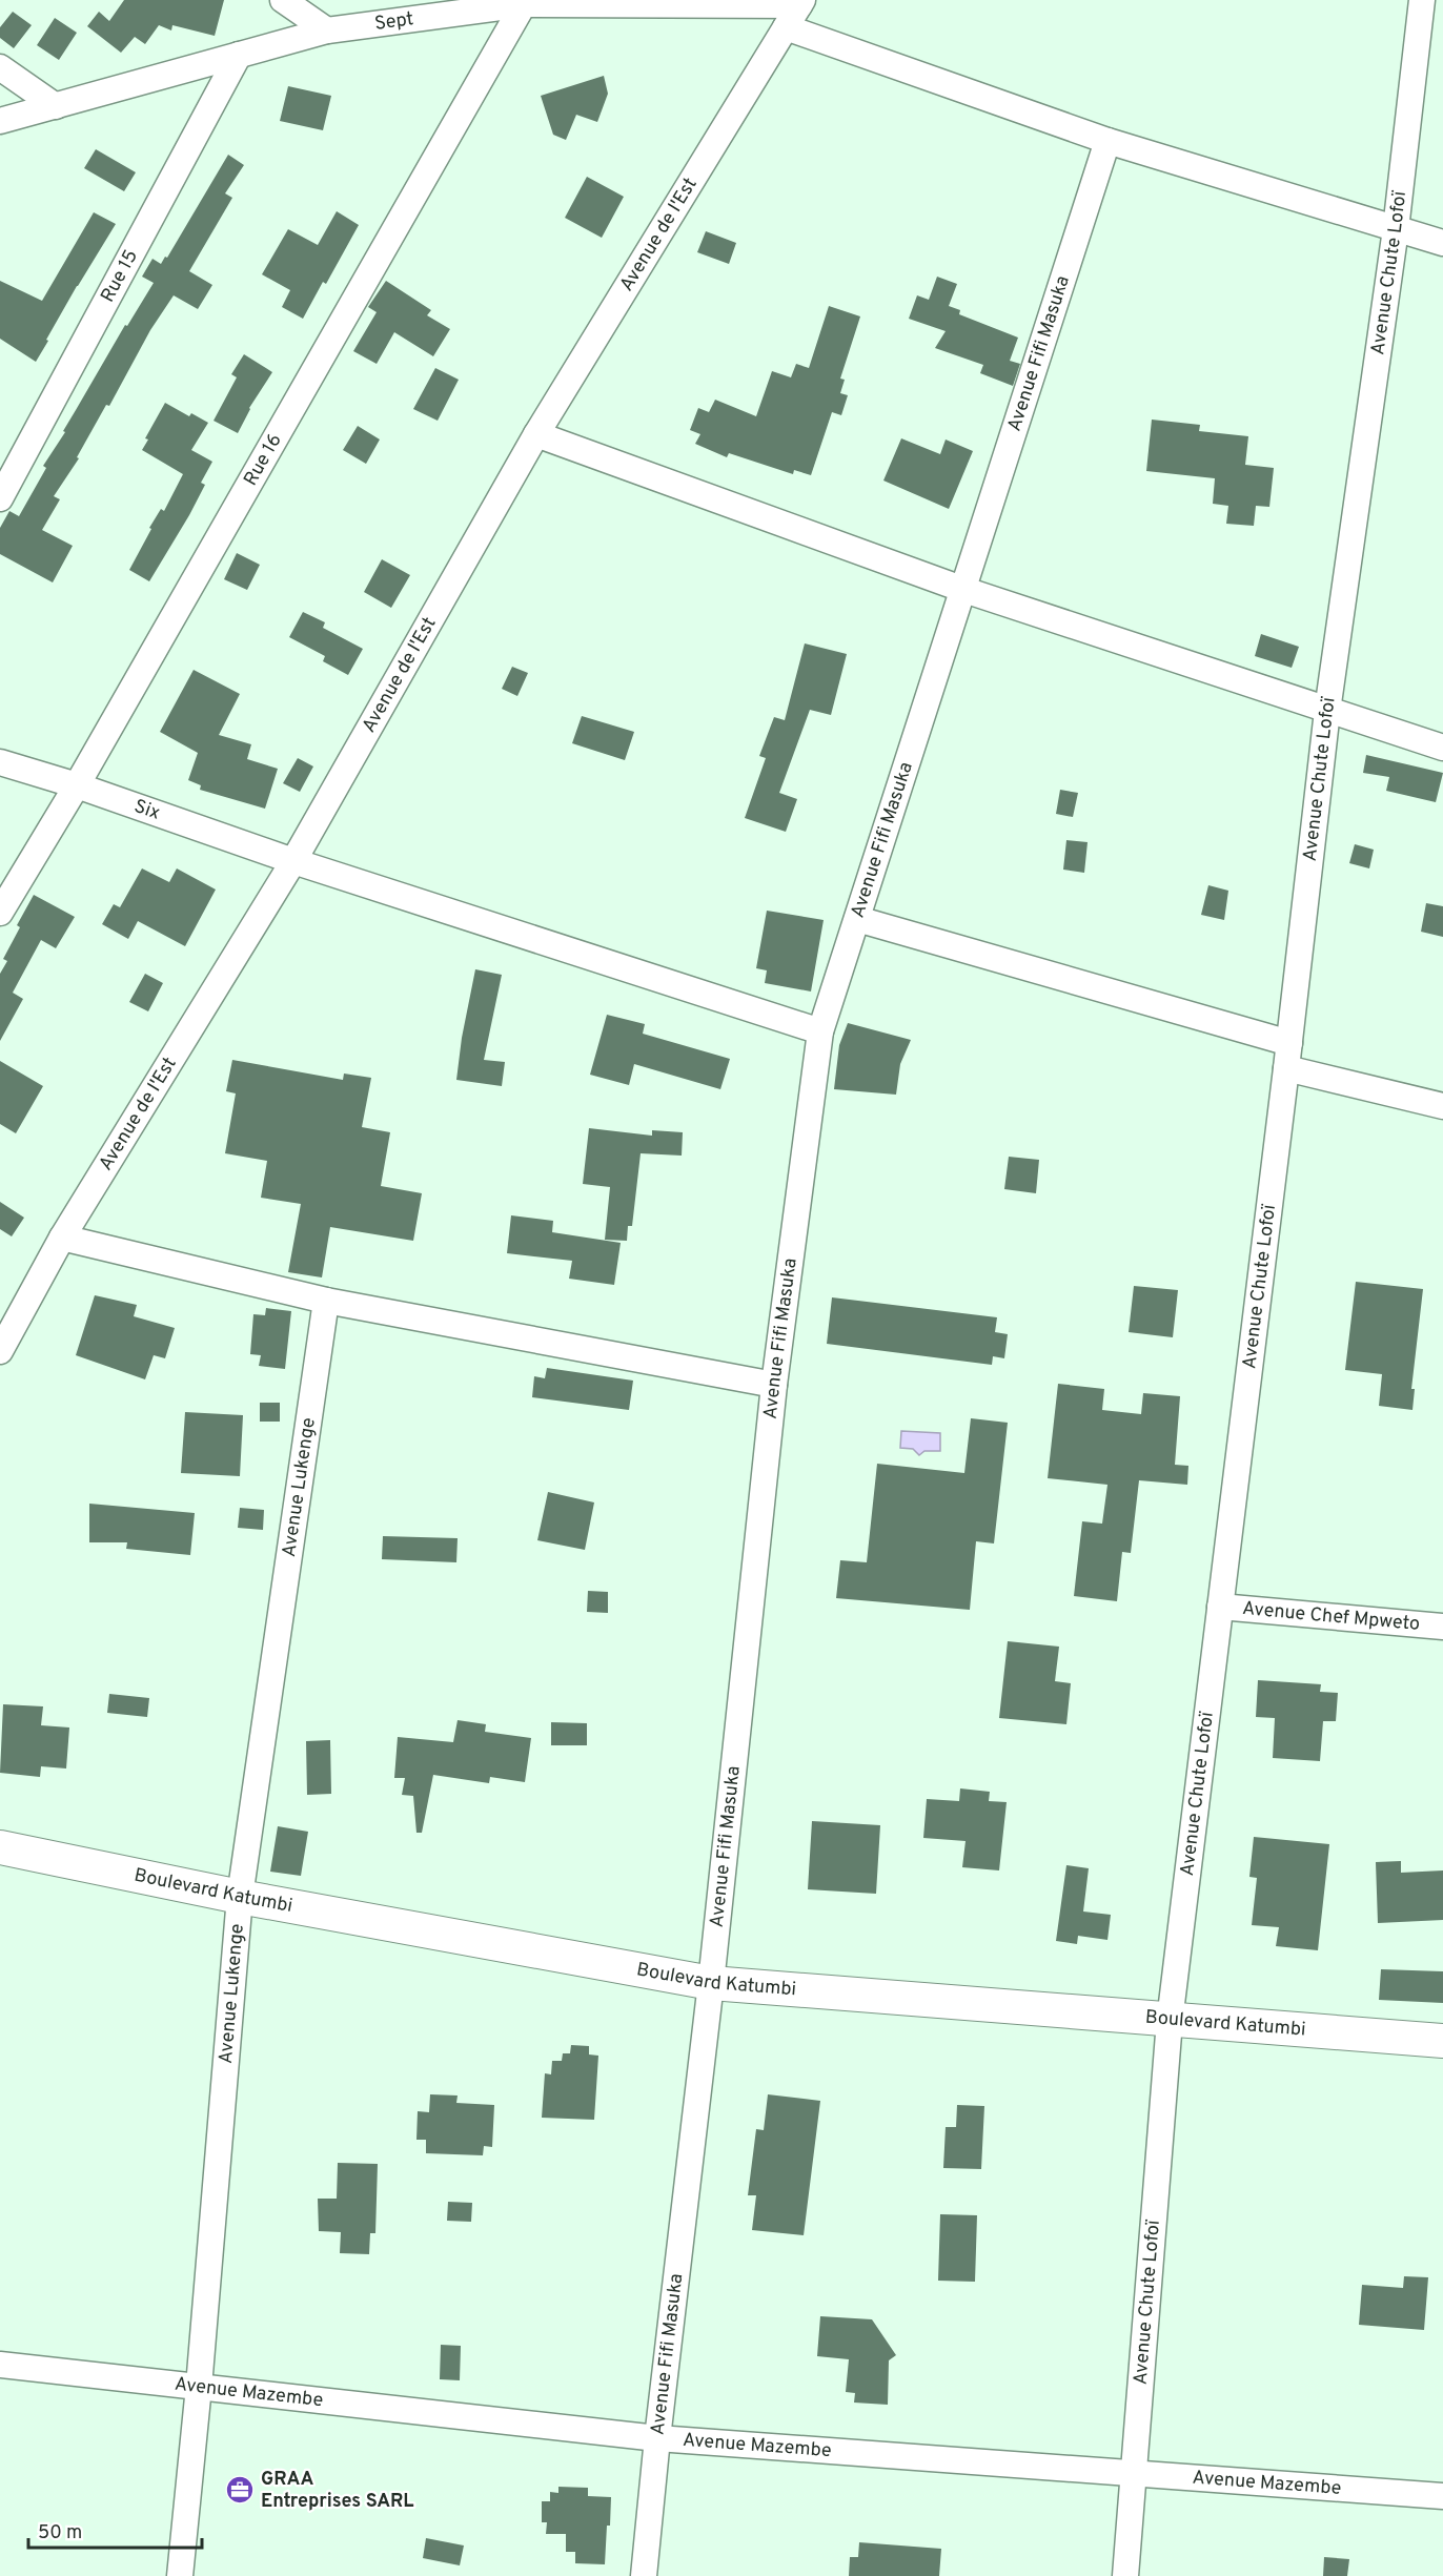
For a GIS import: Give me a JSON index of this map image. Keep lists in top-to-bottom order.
{
  "streets": {
    "street": [
      "Sept",
      "Avenue de l'Est",
      "Avenue Chute Lofoï",
      "Rue 15",
      "Avenue Fifi Masuka",
      "Rue 16",
      "Six",
      "Avenue Lukenge",
      "Avenue Chef Mpweto",
      "Boulevard Katumbi",
      "Avenue Mazembe"
    ]
  },
  "crossings": [
    ["Sept", "Avenue de l'Est"],
    ["Sept", "Rue 15"],
    ["Sept", "Rue 16"],
    ["Avenue de l'Est", "Six"],
    ["Avenue Chute Lofoï", "Avenue Chef Mpweto"],
    ["Avenue Chute Lofoï", "Boulevard Katumbi"],
    ["Avenue Chute Lofoï", "Avenue Mazembe"],
    ["Avenue Fifi Masuka", "Six"],
    ["Avenue Fifi Masuka", "Boulevard Katumbi"],
    ["Avenue Fifi Masuka", "Avenue Mazembe"],
    ["Rue 16", "Six"],
    ["Avenue Lukenge", "Boulevard Katumbi"],
    ["Avenue Lukenge", "Avenue Mazembe"]
  ],
  "places": {
    "office": ["GRAA Entreprises SARL"]
  },
  "scale_bar": "50 m"
}
